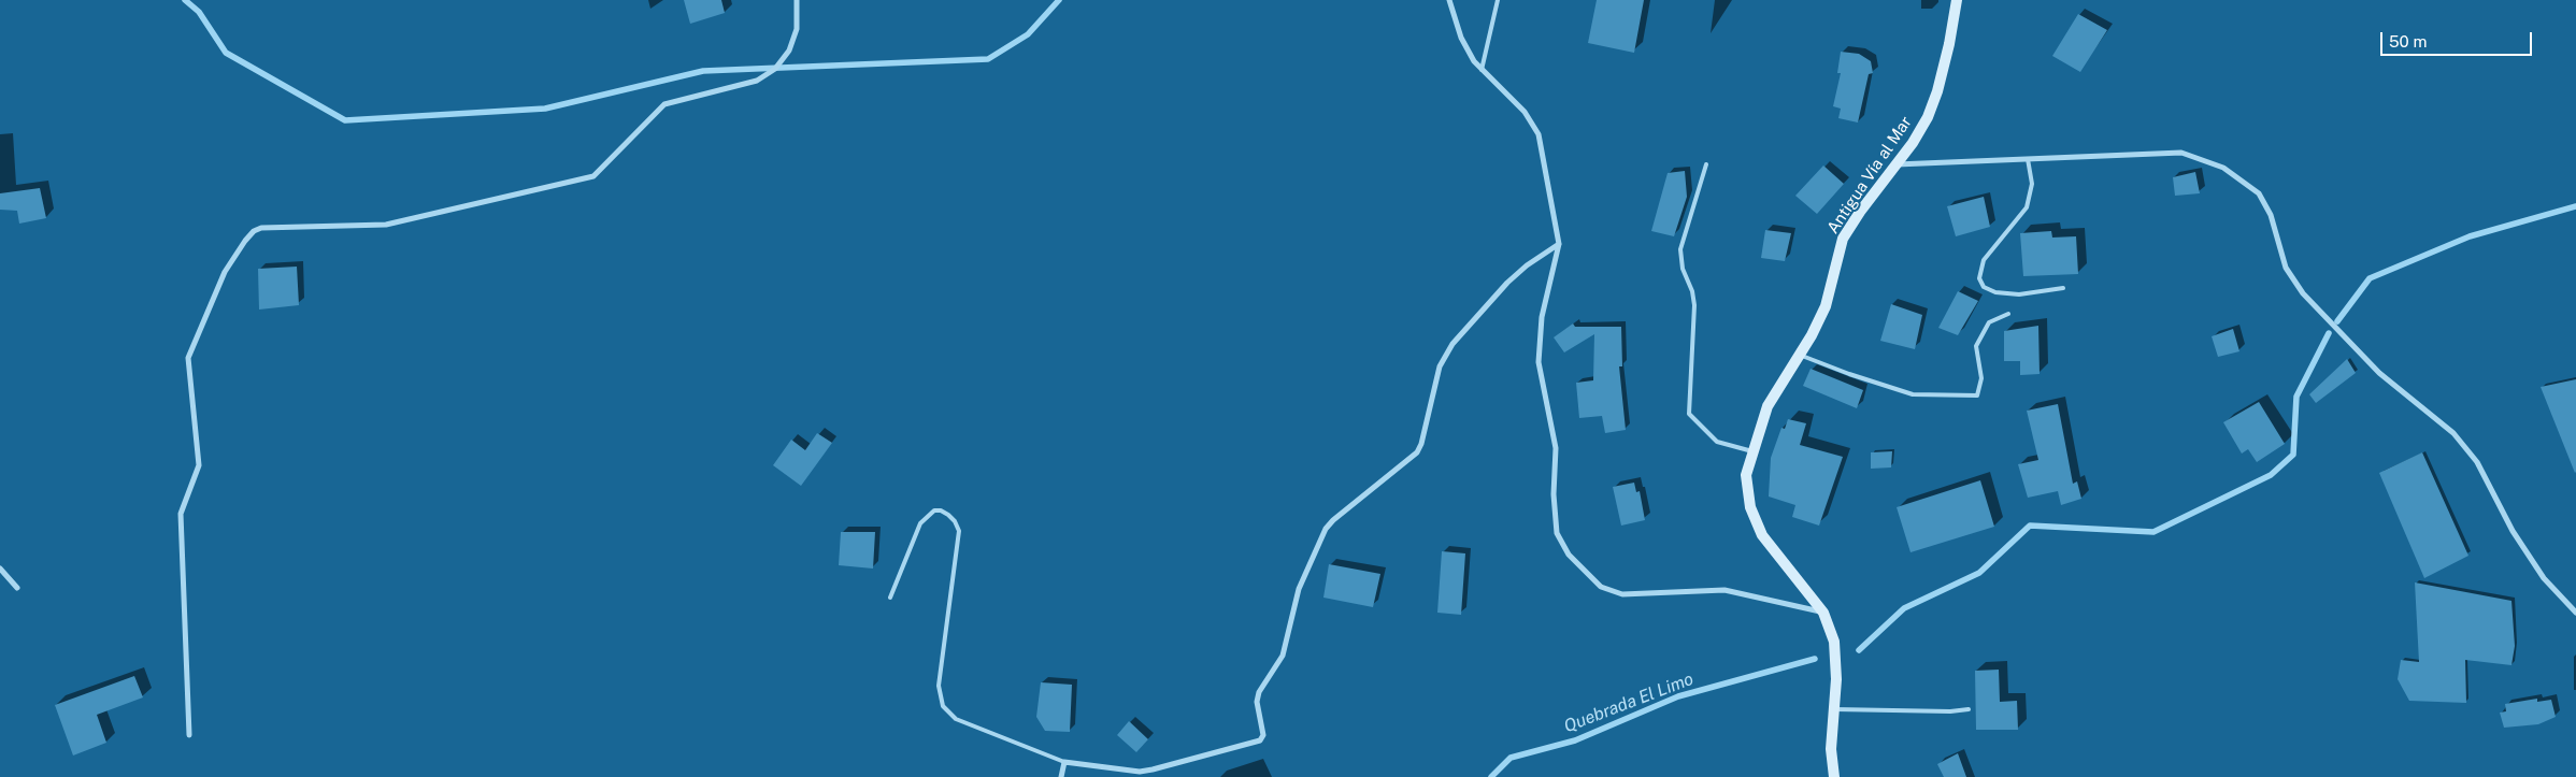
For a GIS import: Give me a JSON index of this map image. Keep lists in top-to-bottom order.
{
  "streets": {
    "main road": ["Antigua Vía al Mar"]
  },
  "water": ["Quebrada El Limo"],
  "scale_bar": "50 m"
}
